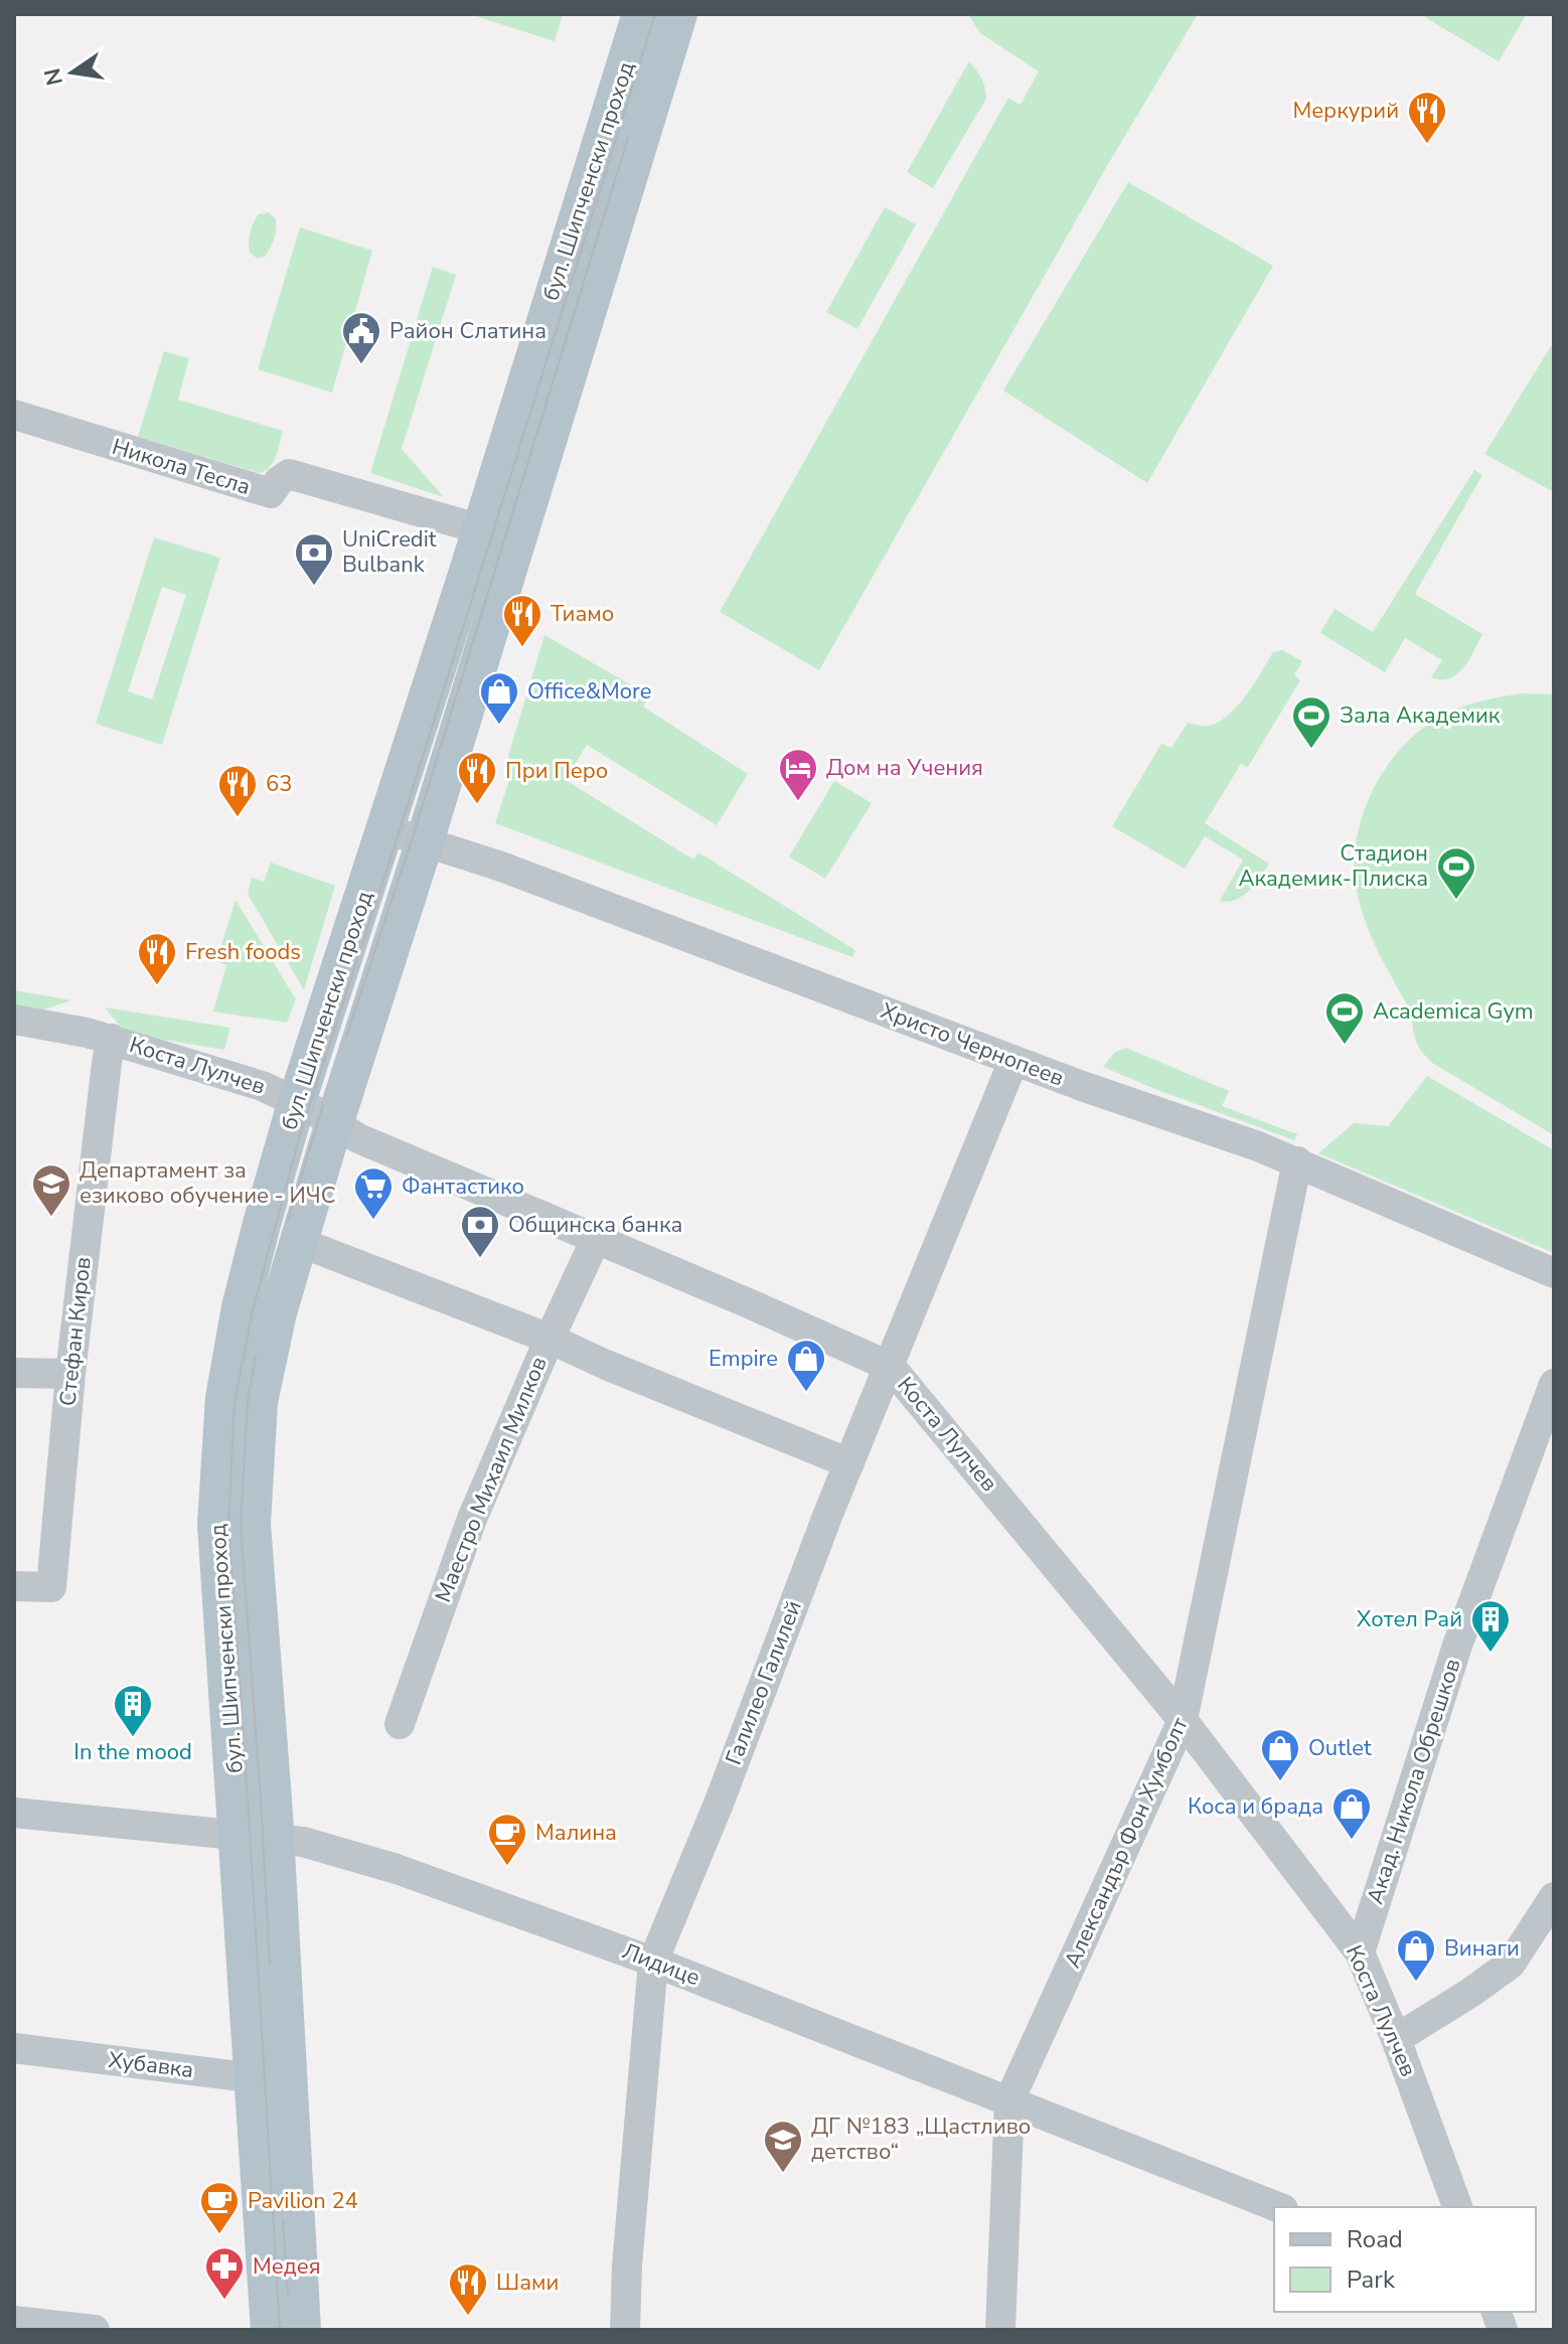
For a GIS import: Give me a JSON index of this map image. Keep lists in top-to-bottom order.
{
  "streets": {
    "main road": ["бул. Шипченски проход"],
    "street": [
      "Никола Тесла",
      "Христо Чернопеев",
      "Коста Лулчев",
      "Стефан Киров",
      "Маестро Михаил Милков",
      "Галилео Галилей",
      "Акад. Никола Обрешков",
      "Александър Фон Хумболт",
      "Лидице",
      "Хубавка"
    ]
  },
  "crossings": [
    ["бул. Шипченски проход", "Никола Тесла"],
    ["бул. Шипченски проход", "Христо Чернопеев"],
    ["бул. Шипченски проход", "Коста Лулчев"],
    ["бул. Шипченски проход", "Лидице"],
    ["бул. Шипченски проход", "Хубавка"],
    ["Христо Чернопеев", "Галилео Галилей"],
    ["Христо Чернопеев", "Александър Фон Хумболт"],
    ["Коста Лулчев", "Стефан Киров"],
    ["Коста Лулчев", "Маестро Михаил Милков"],
    ["Коста Лулчев", "Галилео Галилей"],
    ["Коста Лулчев", "Акад. Никола Обрешков"],
    ["Коста Лулчев", "Александър Фон Хумболт"],
    ["Галилео Галилей", "Лидице"],
    ["Александър Фон Хумболт", "Лидице"]
  ],
  "places": {
    "restaurant": [
      "Меркурий",
      "Тиамо",
      "При Перо",
      "63",
      "Fresh foods",
      "Шами"
    ],
    "public building": ["Район Слатина"],
    "bank": ["UniCredit Bulbank", "Общинска банка"],
    "shop": [
      "Office&More",
      "Empire",
      "Outlet",
      "Коса и брада",
      "Винаги"
    ],
    "sports": ["Зала Академик", "Стадион Академик-Плиска", "Academica Gym"],
    "hotel": ["Дом на Учения"],
    "school or university": ["Департамент за езиково обучение - ИЧС", "ДГ №183 „Щастливо детство“"],
    "supermarket": ["Фантастико"],
    "building": ["Хотел Рай", "In the mood"],
    "cafe": ["Малина", "Pavilion 24"],
    "pharmacy": ["Медея"]
  },
  "legend": ["Road", "Park"],
  "north": "left"
}
